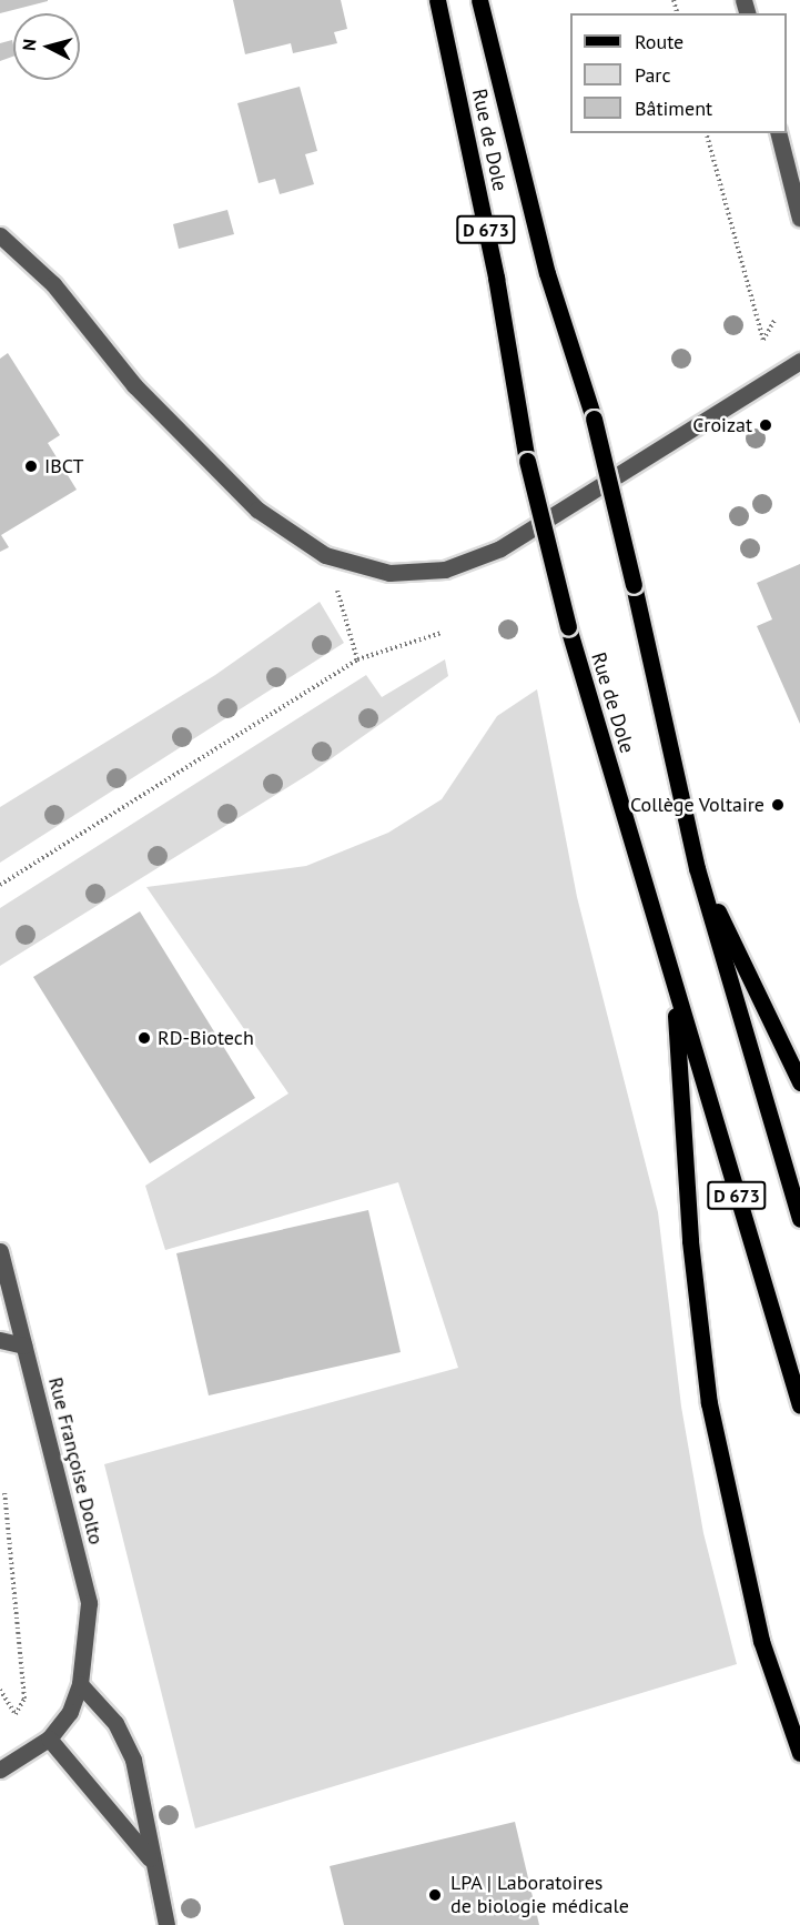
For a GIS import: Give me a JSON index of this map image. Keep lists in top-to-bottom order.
{
  "streets": {
    "main road": ["Rue de Dole", "D 673"],
    "street": ["Rue Françoise Dolto"]
  },
  "places": [
    "Croizat",
    "IBCT",
    "Collège Voltaire",
    "RD-Biotech",
    "LPA | Laboratoires de biologie médicale"
  ],
  "legend": ["Route", "Parc", "Bâtiment"],
  "north": "left"
}
